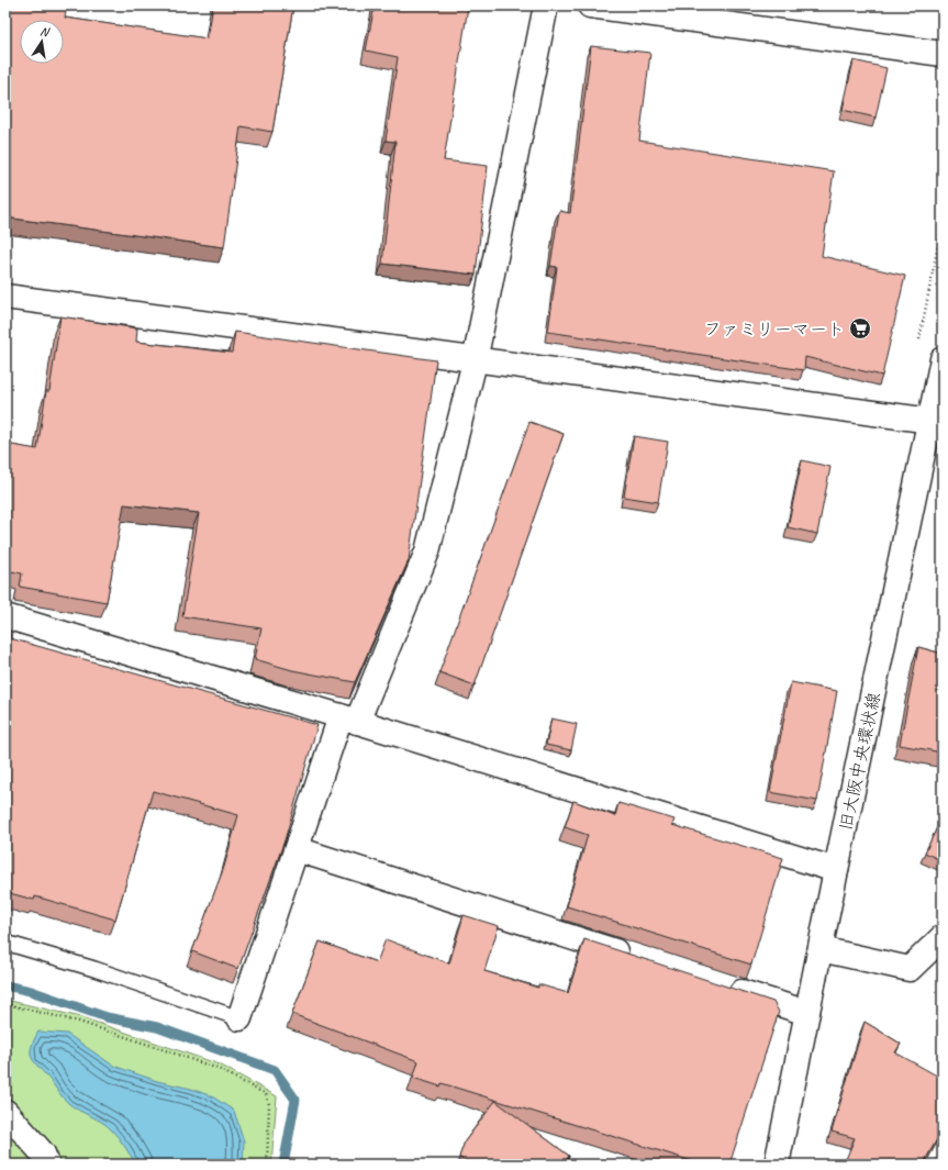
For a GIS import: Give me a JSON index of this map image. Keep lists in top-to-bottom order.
{
  "streets": {
    "street": ["旧大阪中央環状線"]
  },
  "places": {
    "supermarket": ["ファミリーマート"]
  },
  "north": "top"
}
